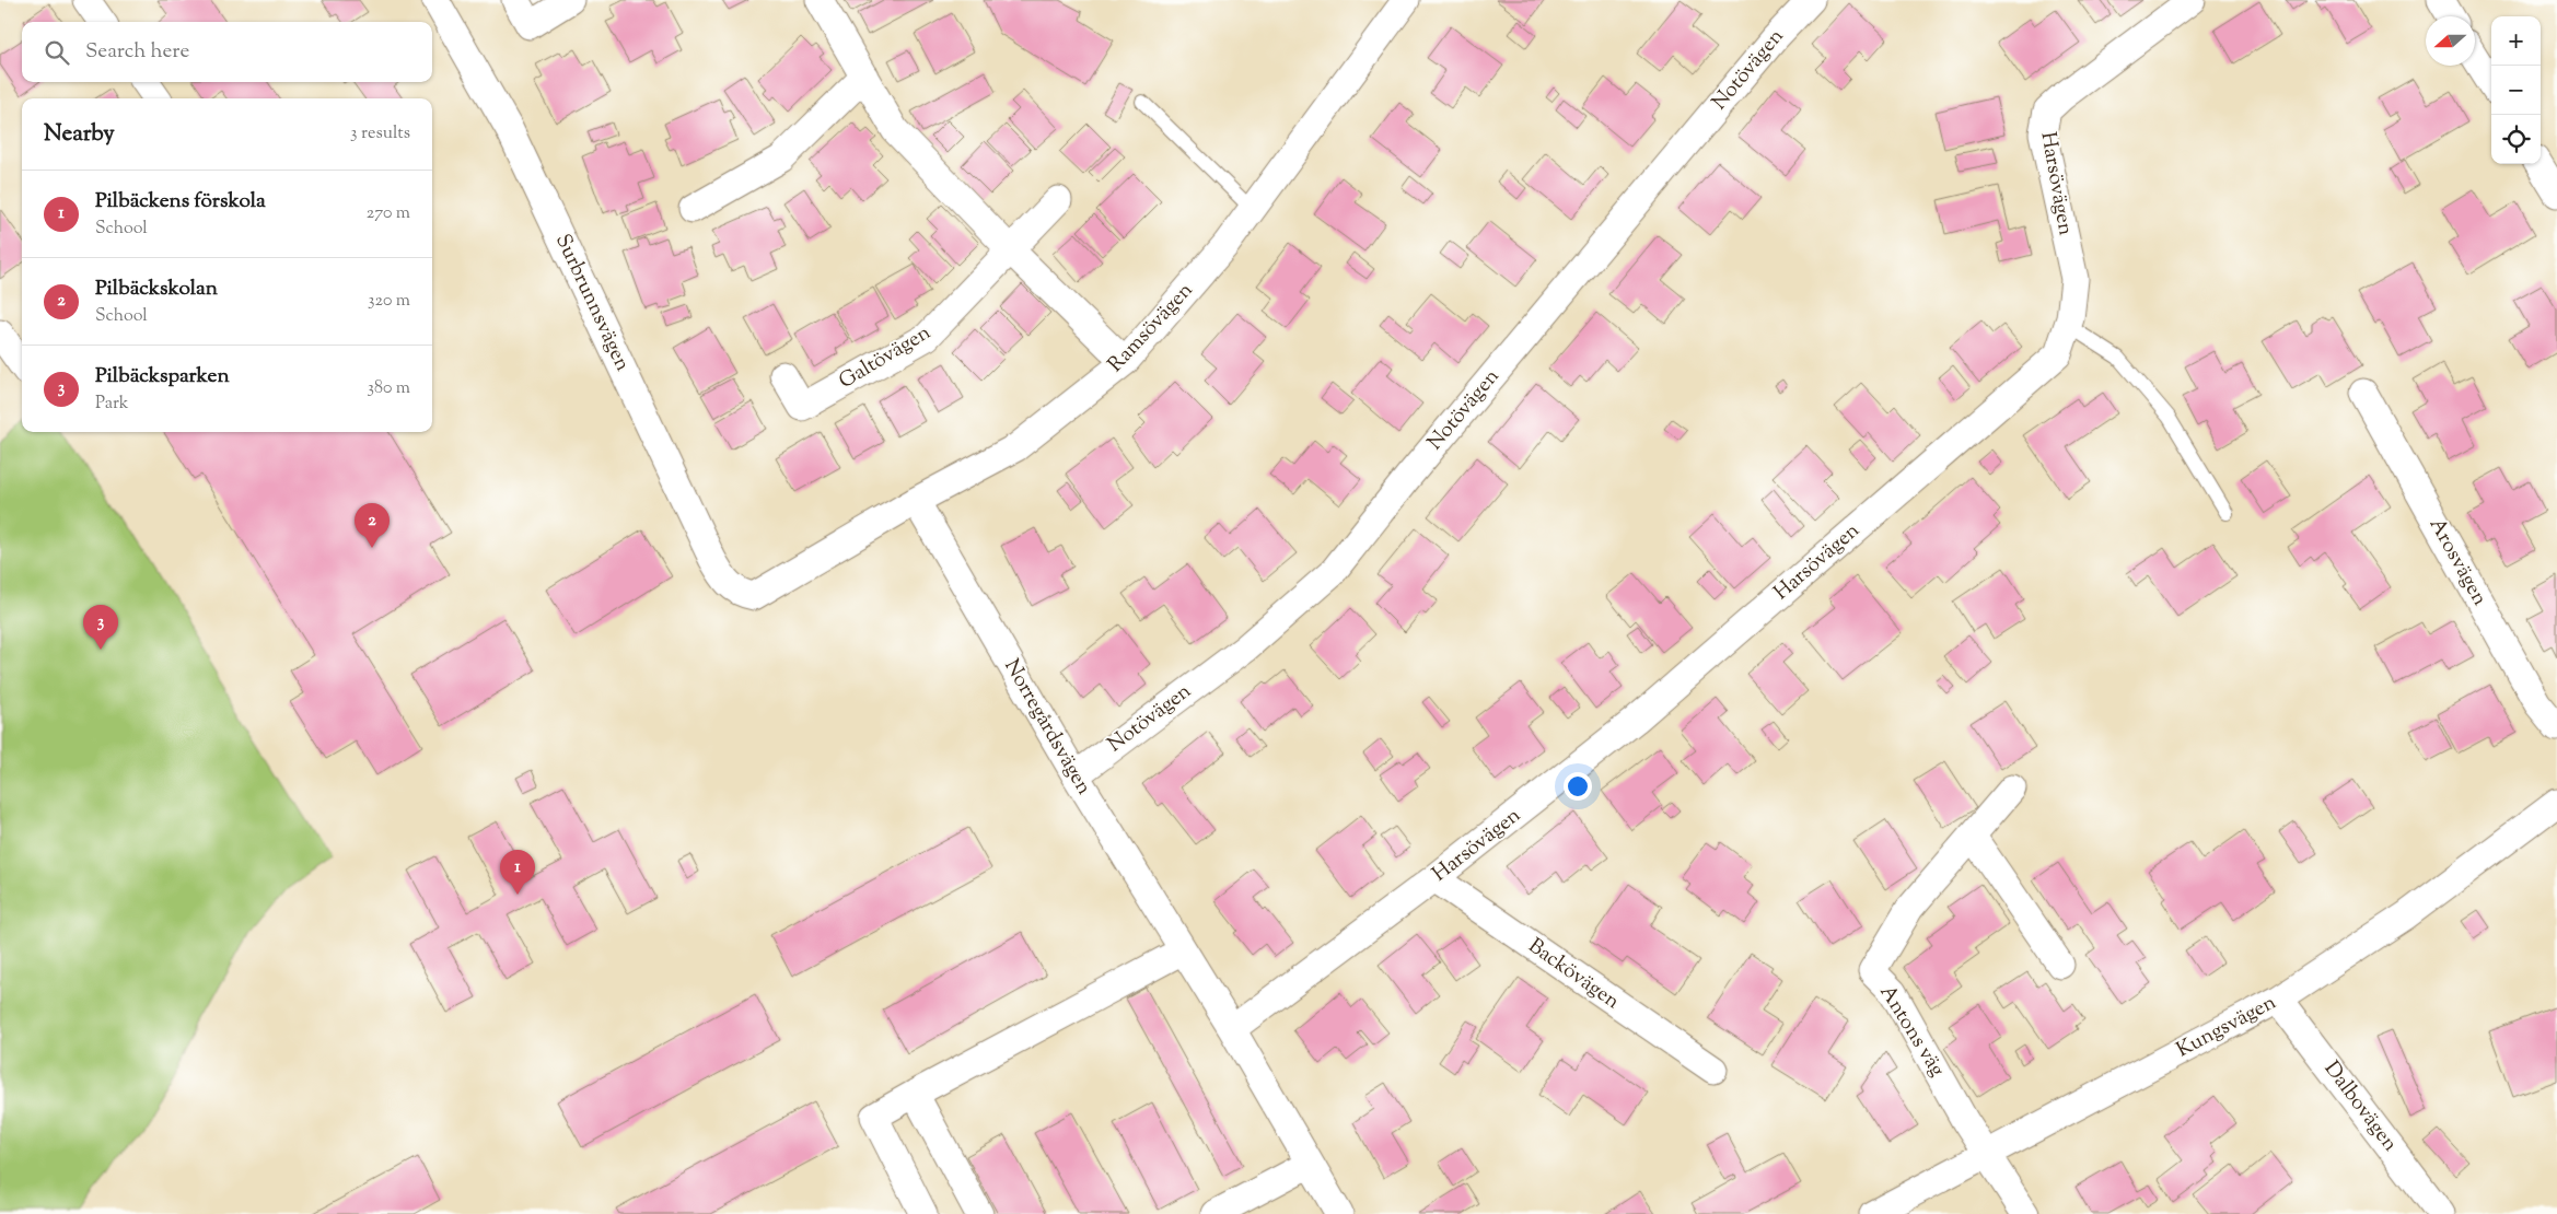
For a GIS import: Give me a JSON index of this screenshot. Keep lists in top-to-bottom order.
{
  "streets": {
    "street": [
      "Notövägen",
      "Harsövägen",
      "Surbrunnsvägen",
      "Ramsövägen",
      "Galtövägen",
      "Arosvägen",
      "Norregårdsvägen",
      "Backövägen",
      "Kungsvägen",
      "Antons väg",
      "Dalbovägen"
    ]
  },
  "crossings": [
    ["Notövägen", "Norregårdsvägen"],
    ["Harsövägen", "Norregårdsvägen"],
    ["Harsövägen", "Backövägen"],
    ["Surbrunnsvägen", "Ramsövägen"],
    ["Ramsövägen", "Norregårdsvägen"],
    ["Kungsvägen", "Antons väg"],
    ["Kungsvägen", "Dalbovägen"]
  ],
  "north": "left",
  "page": {
    "map_buttons": ["+", "−"],
    "search": "Search here",
    "heading": ["Nearby", "3 results"],
    "list": [
      {
        "mark": "1",
        "name": "Pilbäckens förskola",
        "note": "School",
        "value": "270 m"
      },
      {
        "mark": "2",
        "name": "Pilbäckskolan",
        "note": "School",
        "value": "320 m"
      },
      {
        "mark": "3",
        "name": "Pilbäcksparken",
        "note": "Park",
        "value": "380 m"
      }
    ],
    "pins": ["2", "3", "1"]
  }
}
